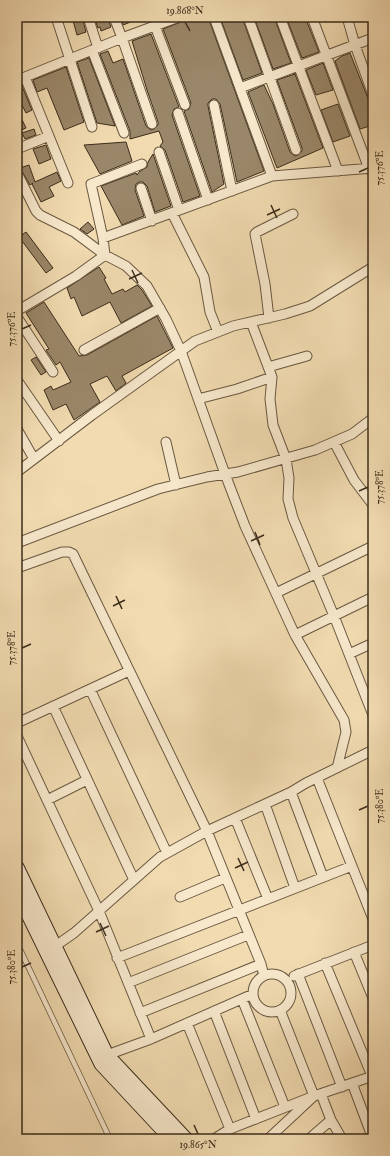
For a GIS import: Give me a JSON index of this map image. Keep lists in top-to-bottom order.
{
  "coordinates": [
    "19.868°N",
    "75.376°E",
    "75.378°E",
    "75.380°E",
    "19.865°N"
  ]
}
